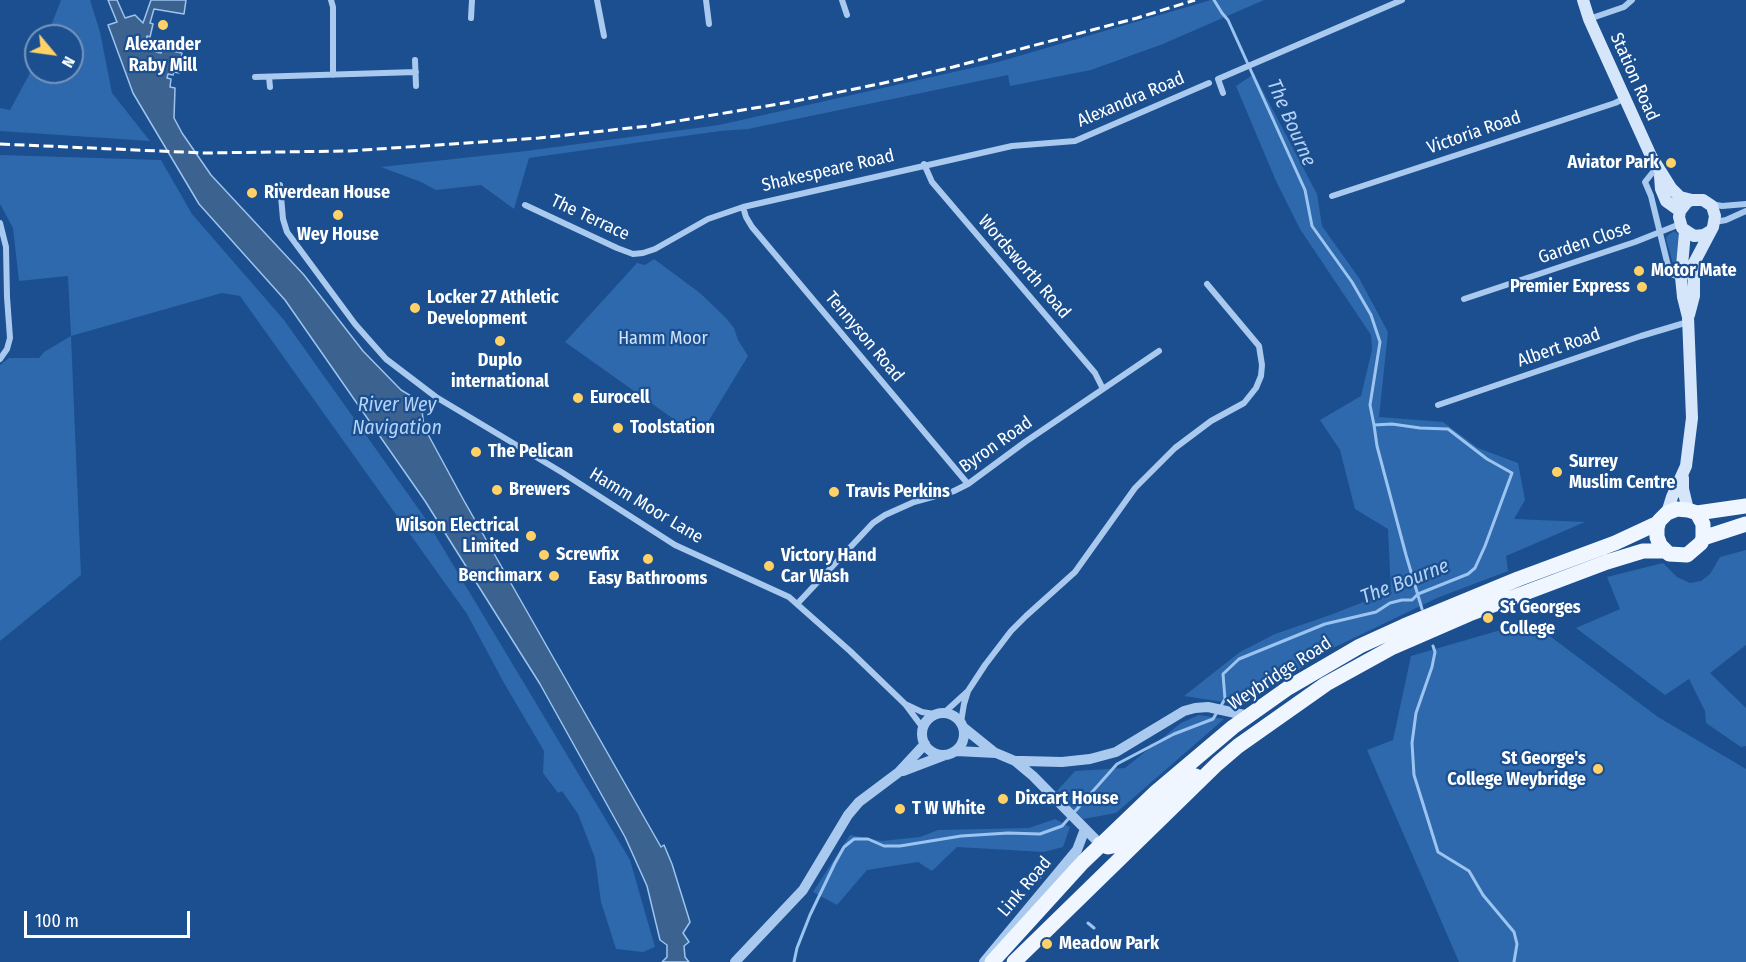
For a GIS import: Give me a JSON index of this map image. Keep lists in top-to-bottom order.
{
  "streets": {
    "main road": ["Station Road", "Weybridge Road"],
    "street": [
      "Alexandra Road",
      "Victoria Road",
      "Shakespeare Road",
      "The Terrace",
      "Garden Close",
      "Wordsworth Road",
      "Tennyson Road",
      "Albert Road",
      "Byron Road",
      "Hamm Moor Lane",
      "Link Road"
    ]
  },
  "crossings": [
    ["Station Road", "Victoria Road"],
    ["Station Road", "Garden Close"],
    ["Alexandra Road", "Shakespeare Road"],
    ["Shakespeare Road", "The Terrace"],
    ["Shakespeare Road", "Wordsworth Road"],
    ["Shakespeare Road", "Tennyson Road"],
    ["Wordsworth Road", "Byron Road"],
    ["Tennyson Road", "Byron Road"],
    ["Byron Road", "Hamm Moor Lane"]
  ],
  "water": ["The Bourne", "River Wey Navigation"],
  "parks": ["Hamm Moor"],
  "places": [
    "Alexander Raby Mill",
    "Aviator Park",
    "Riverdean House",
    "Wey House",
    "Motor Mate",
    "Premier Express",
    "Locker 27 Athletic Development",
    "Duplo international",
    "Eurocell",
    "Toolstation",
    "The Pelican",
    "Surrey Muslim Centre",
    "Brewers",
    "Travis Perkins",
    "Wilson Electrical Limited",
    "Screwfix",
    "Easy Bathrooms",
    "Victory Hand Car Wash",
    "Benchmarx",
    "St Georges College",
    "St George's College Weybridge",
    "Dixcart House",
    "T W White",
    "Meadow Park"
  ],
  "scale_bar": "100 m",
  "north": "bottom right"
}
